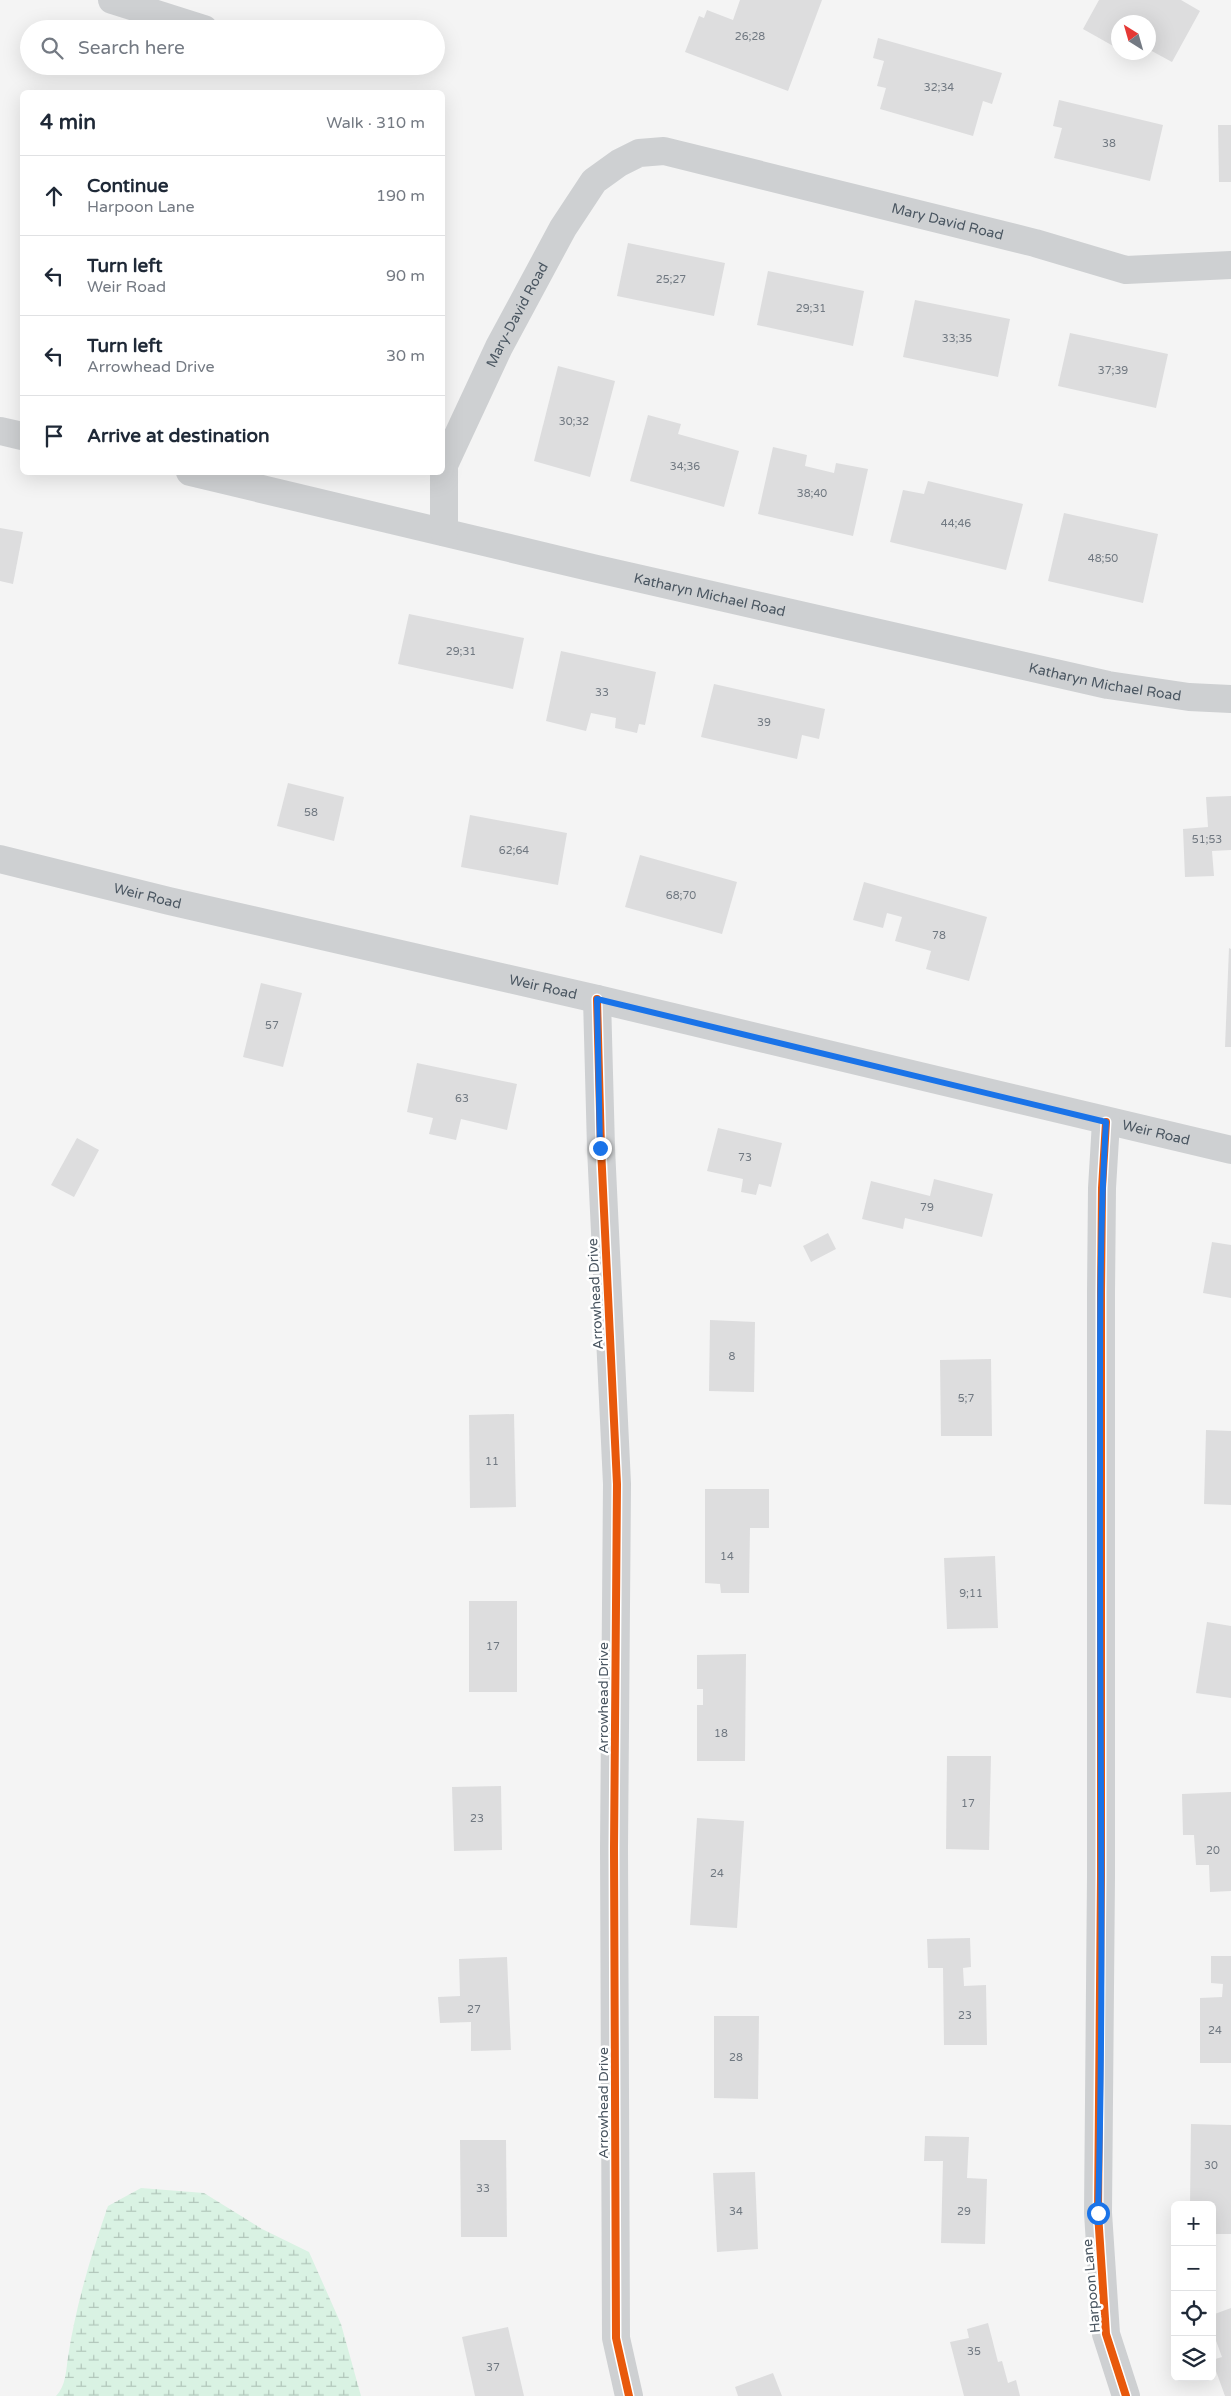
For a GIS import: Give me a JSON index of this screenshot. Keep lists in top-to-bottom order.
{
  "streets": {
    "street": [
      "Mary David Road",
      "Mary-David Road",
      "Katharyn Michael Road",
      "Weir Road",
      "Arrowhead Drive",
      "Harpoon Lane"
    ]
  },
  "crossings": [
    ["Mary David Road", "Mary-David Road"],
    ["Mary-David Road", "Katharyn Michael Road"],
    ["Weir Road", "Arrowhead Drive"],
    ["Weir Road", "Harpoon Lane"]
  ],
  "house_numbers": [
    "26;28",
    "32;34",
    "38",
    "25;27",
    "29;31",
    "33;35",
    "37;39",
    "30;32",
    "34;36",
    "38;40",
    "44;46",
    "48;50",
    "29;31",
    "33",
    "39",
    "58",
    "51;53",
    "62;64",
    "68;70",
    "78",
    "57",
    "63",
    "73",
    "79",
    "8",
    "5;7",
    "11",
    "14",
    "9;11",
    "17",
    "18",
    "17",
    "23",
    "20",
    "24",
    "27",
    "23",
    "24",
    "28",
    "30",
    "33",
    "34",
    "29",
    "35",
    "37"
  ],
  "north": "top left",
  "page": {
    "search": "Search here",
    "heading": ["4 min", "Walk · 310 m"],
    "list": [
      ["Continue", "Harpoon Lane", "190 m"],
      ["Turn left", "Weir Road", "90 m"],
      ["Turn left", "Arrowhead Drive", "30 m"],
      "Arrive at destination"
    ],
    "map_buttons": ["+", "−"]
  }
}
